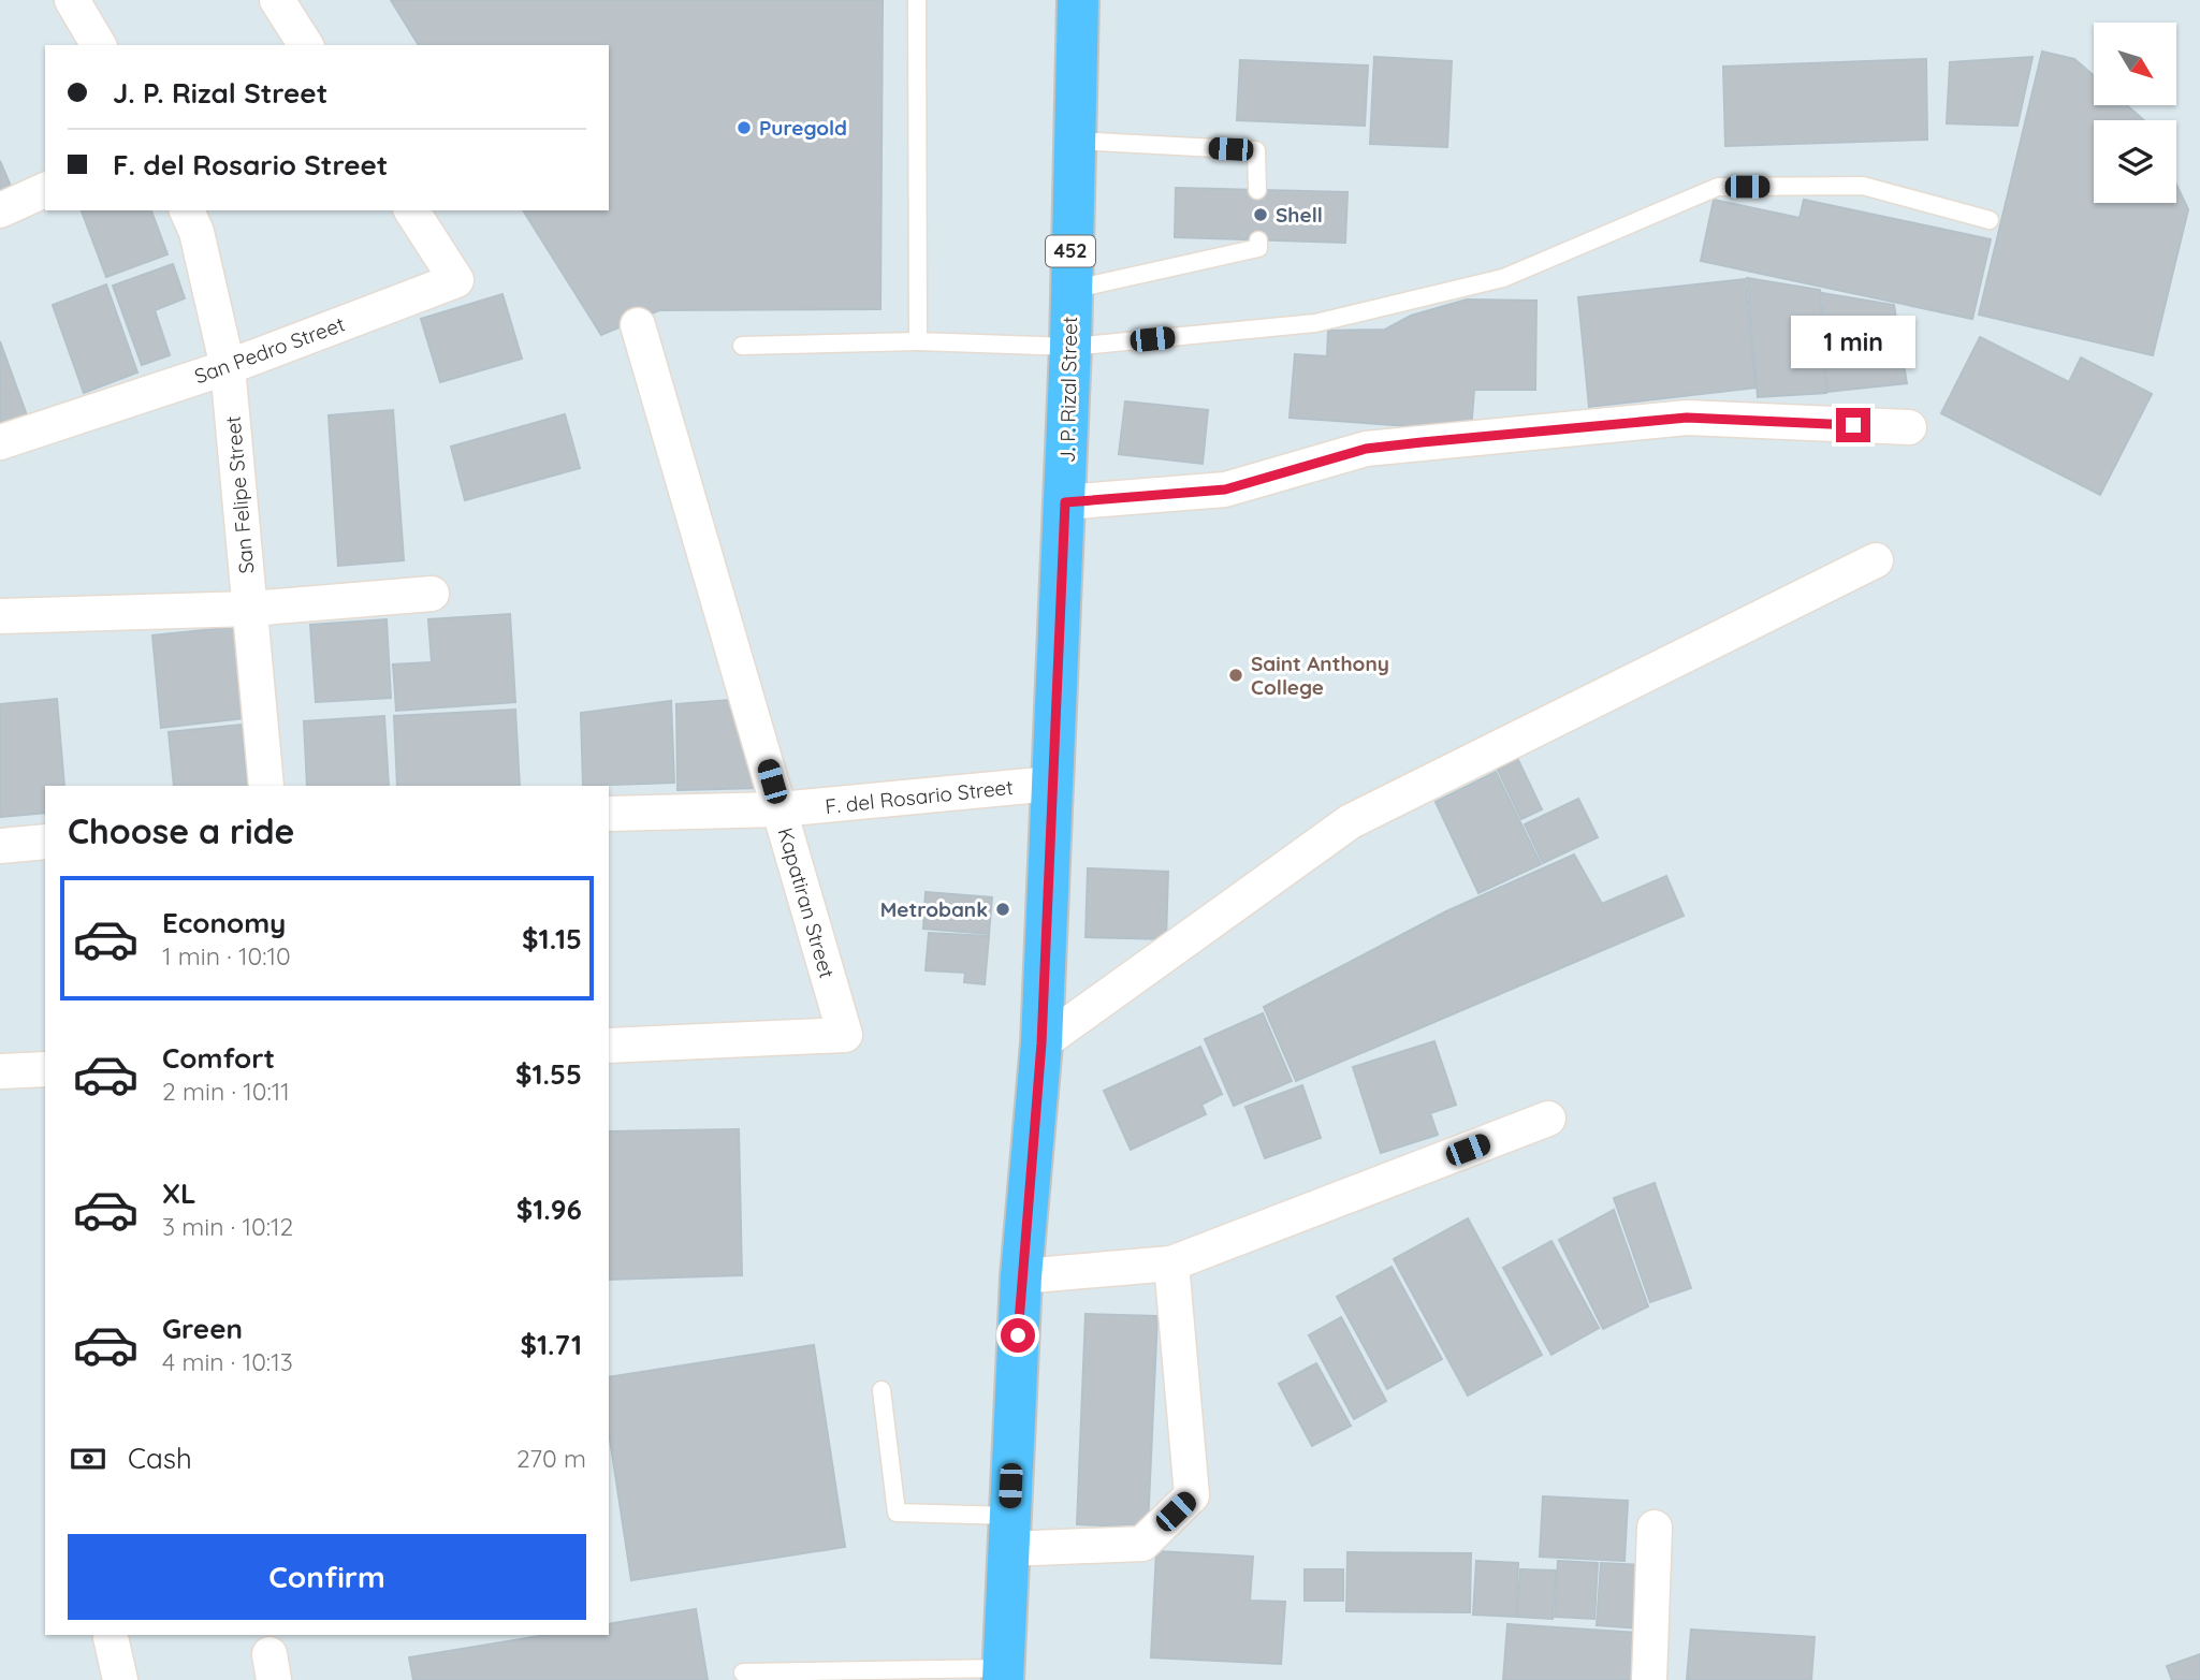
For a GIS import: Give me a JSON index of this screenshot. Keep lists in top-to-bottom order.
{
  "streets": {
    "highway": ["452", "J. P. Rizal Street"],
    "street": [
      "San Pedro Street",
      "San Felipe Street",
      "F. del Rosario Street",
      "Kapatiran Street"
    ]
  },
  "crossings": [
    ["San Pedro Street", "San Felipe Street"],
    ["J. P. Rizal Street", "F. del Rosario Street"],
    ["F. del Rosario Street", "Kapatiran Street"]
  ],
  "places": [
    "Puregold",
    "Shell",
    "Saint Anthony College",
    "Metrobank"
  ],
  "north": "bottom right",
  "page": {
    "banner": ["J. P. Rizal Street", "F. del Rosario Street"],
    "bubble": "1 min",
    "heading": "Choose a ride",
    "list": [
      {
        "name": "Economy",
        "note": "1 min · 10:10",
        "value": "$1.15"
      },
      {
        "name": "Comfort",
        "note": "2 min · 10:11",
        "value": "$1.55"
      },
      {
        "name": "XL",
        "note": "3 min · 10:12",
        "value": "$1.96"
      },
      {
        "name": "Green",
        "note": "4 min · 10:13",
        "value": "$1.71"
      }
    ],
    "pay": ["Cash", "270 m"],
    "buttons": "Confirm"
  }
}
